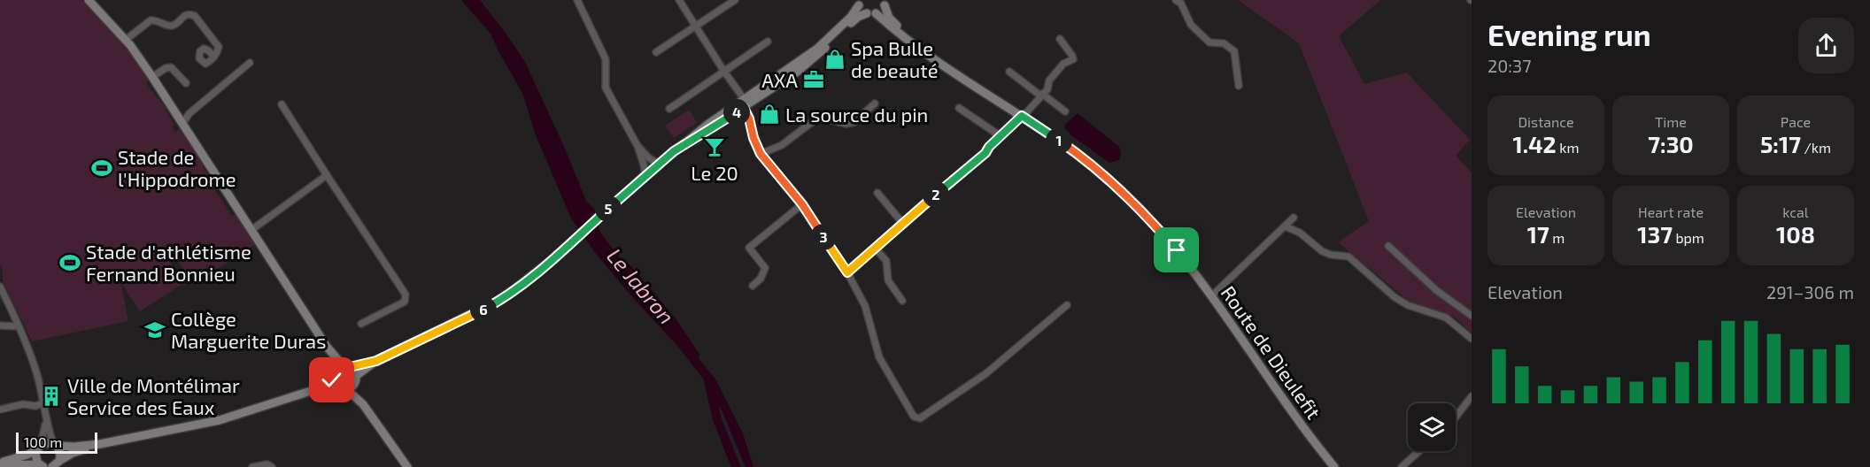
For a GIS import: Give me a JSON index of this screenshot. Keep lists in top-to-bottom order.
{
  "streets": {
    "main road": ["Route de Dieulefit"]
  },
  "water": ["Le Jabron"],
  "places": {
    "shop": ["Spa Bulle de beauté", "La source du pin"],
    "office": ["AXA"],
    "bar": ["Le 20"],
    "sports": ["Stade de l'Hippodrome", "Stade d'athlétisme Fernand Bonnieu"],
    "school or university": ["Collège Marguerite Duras"],
    "building": ["Ville de Montélimar Service des Eaux"]
  },
  "scale_bar": "100 m",
  "page": {
    "heading": ["Evening run", "20:37"],
    "stats": [
      ["Distance", "1.42 km"],
      ["Time", "7:30"],
      ["Pace", "5:17 /km"],
      ["Elevation", "17 m"],
      ["Heart rate", "137 bpm"],
      ["kcal", "108"]
    ],
    "pins": [
      "4",
      "1",
      "2",
      "5",
      "3",
      "6"
    ],
    "chart": ["Elevation", "291–306 m"],
    "scale": "100 m"
  }
}
